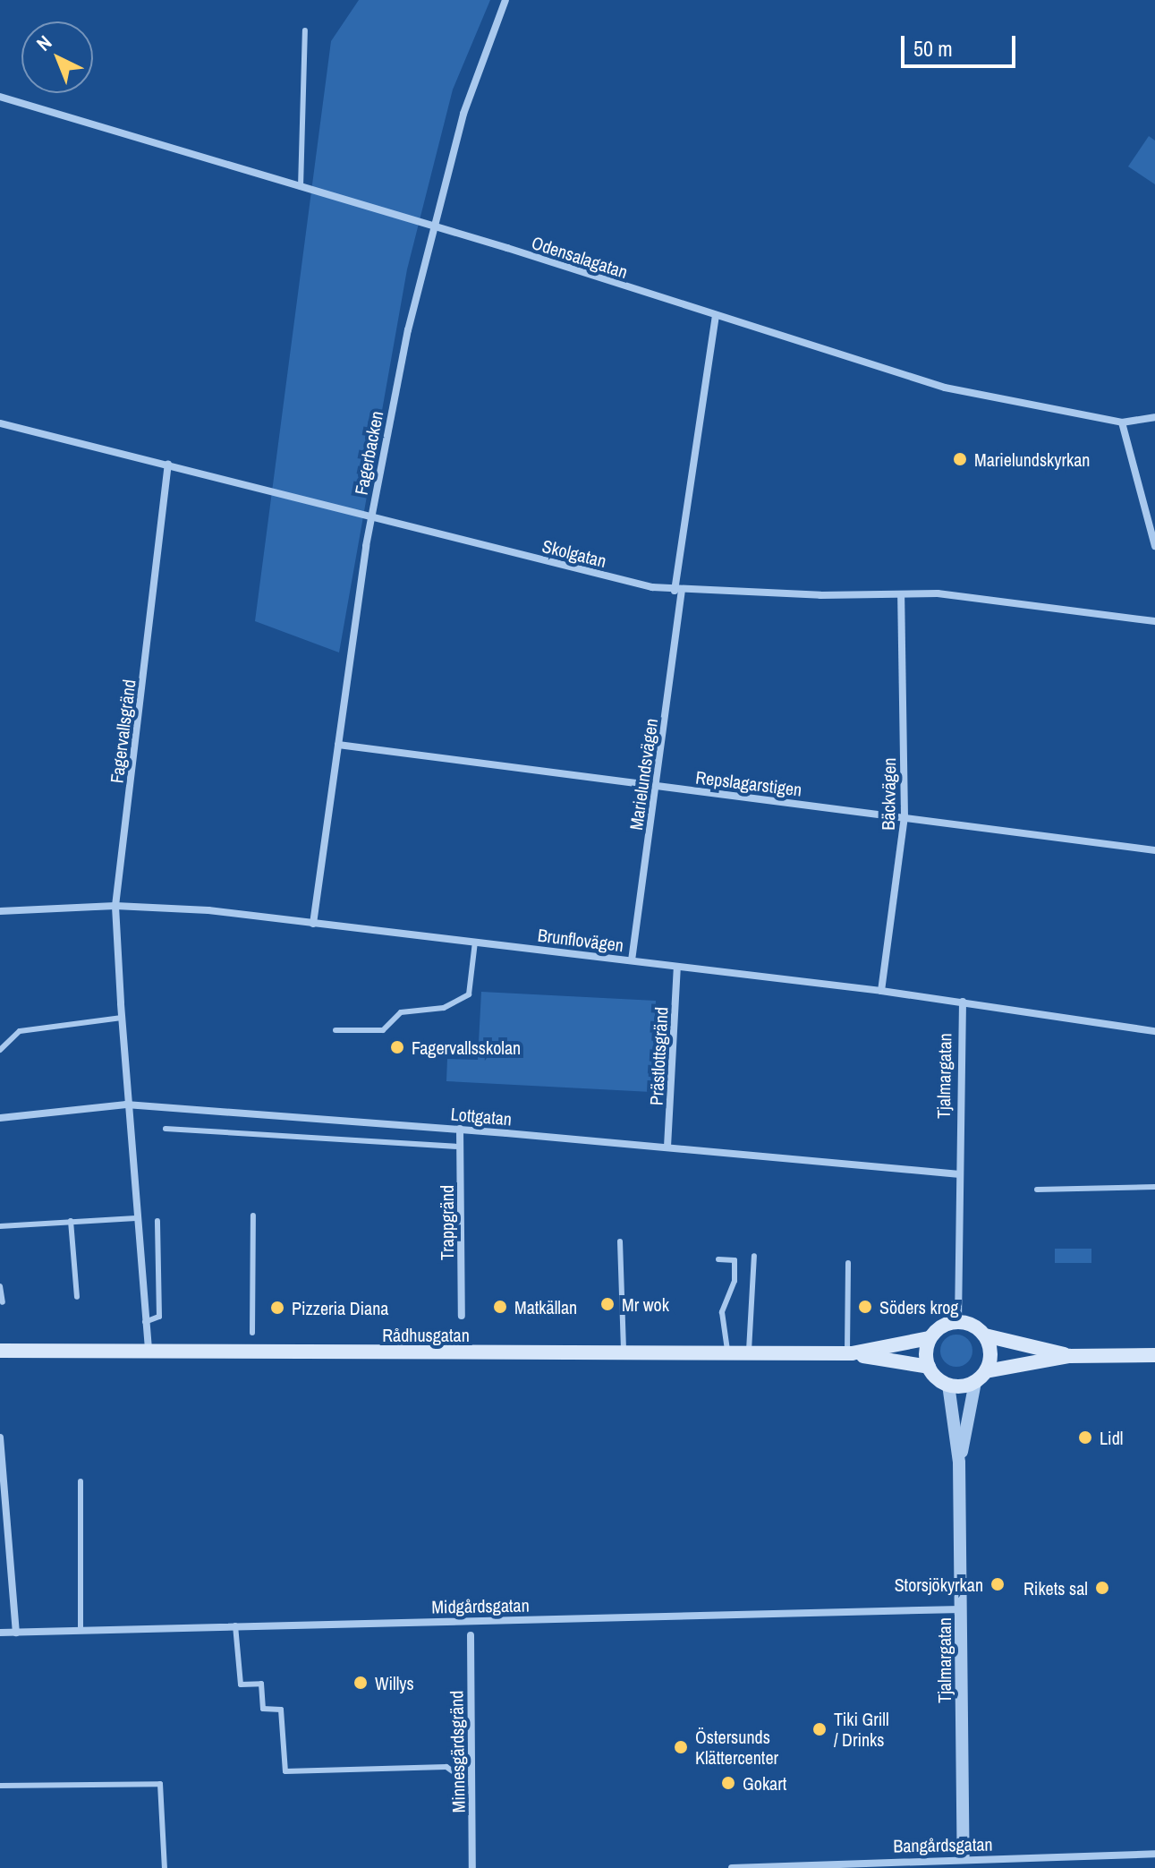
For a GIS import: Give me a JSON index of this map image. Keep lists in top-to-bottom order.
{
  "streets": {
    "main road": ["Rådhusgatan"],
    "street": [
      "Odensalagatan",
      "Fagerbacken",
      "Skolgatan",
      "Fagervallsgränd",
      "Marielundsvägen",
      "Repslagarstigen",
      "Bäckvägen",
      "Brunflovägen",
      "Prästlottsgränd",
      "Tjalmargatan",
      "Lottgatan",
      "Trappgränd",
      "Midgårdsgatan",
      "Minnesgärdsgränd",
      "Bangårdsgatan"
    ]
  },
  "crossings": [
    ["Odensalagatan", "Fagerbacken"],
    ["Odensalagatan", "Marielundsvägen"],
    ["Fagerbacken", "Skolgatan"],
    ["Fagerbacken", "Repslagarstigen"],
    ["Fagerbacken", "Brunflovägen"],
    ["Skolgatan", "Fagervallsgränd"],
    ["Skolgatan", "Marielundsvägen"],
    ["Skolgatan", "Bäckvägen"],
    ["Fagervallsgränd", "Brunflovägen"],
    ["Fagervallsgränd", "Lottgatan"],
    ["Fagervallsgränd", "Rådhusgatan"],
    ["Marielundsvägen", "Repslagarstigen"],
    ["Marielundsvägen", "Brunflovägen"],
    ["Repslagarstigen", "Bäckvägen"],
    ["Bäckvägen", "Brunflovägen"],
    ["Brunflovägen", "Prästlottsgränd"],
    ["Brunflovägen", "Tjalmargatan"],
    ["Prästlottsgränd", "Lottgatan"],
    ["Tjalmargatan", "Lottgatan"],
    ["Tjalmargatan", "Rådhusgatan"],
    ["Tjalmargatan", "Midgårdsgatan"],
    ["Tjalmargatan", "Bangårdsgatan"],
    ["Lottgatan", "Trappgränd"]
  ],
  "places": [
    "Marielundskyrkan",
    "Fagervallsskolan",
    "Mr wok",
    "Matkällan",
    "Söders krog",
    "Pizzeria Diana",
    "Lidl",
    "Storsjökyrkan",
    "Rikets sal",
    "Willys",
    "Tiki Grill / Drinks",
    "Östersunds Klättercenter",
    "Gokart"
  ],
  "scale_bar": "50 m",
  "north": "top left"
}
